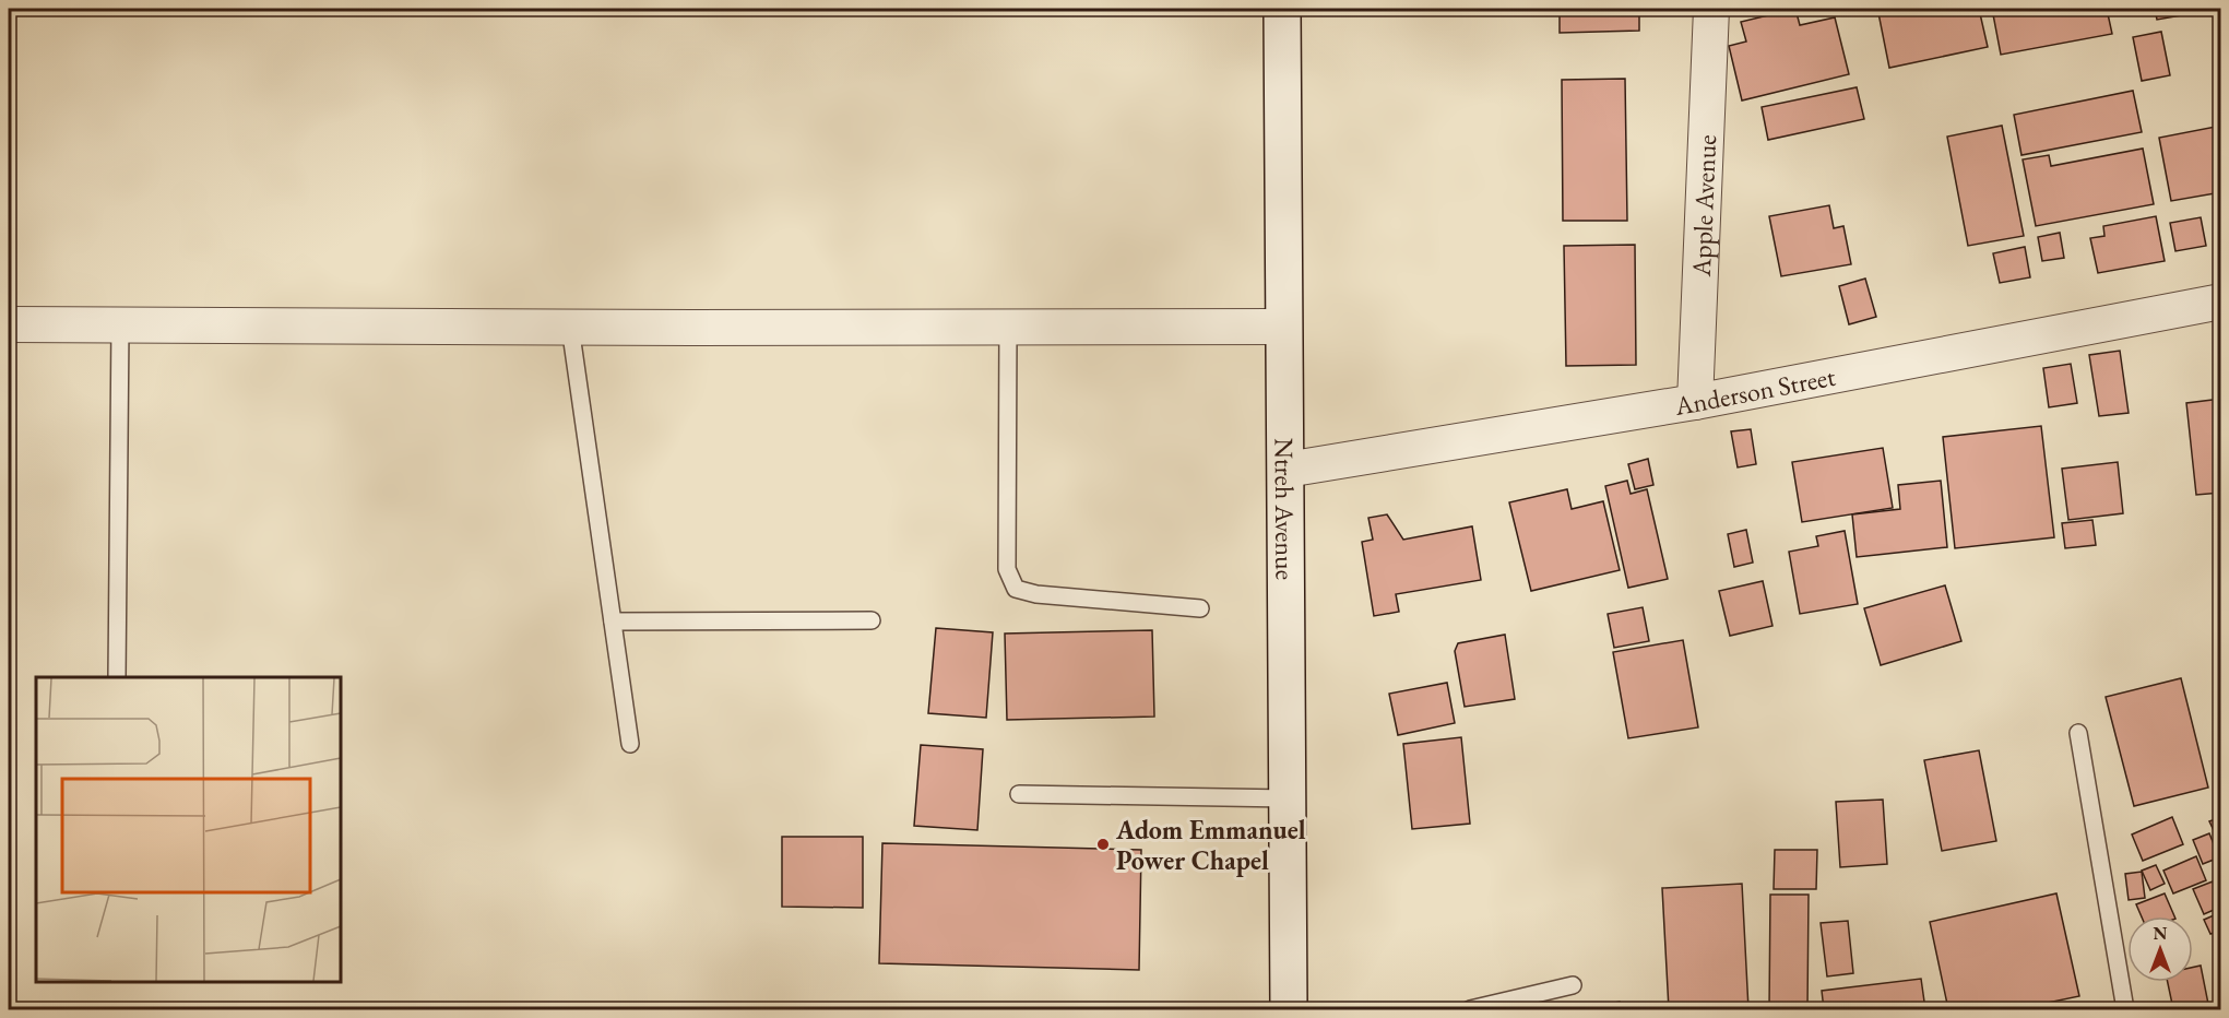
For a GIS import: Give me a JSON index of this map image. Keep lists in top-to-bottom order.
{
  "streets": {
    "street": ["Apple Avenue", "Anderson Street", "Ntreh Avenue"]
  },
  "crossings": [
    ["Apple Avenue", "Anderson Street"],
    ["Anderson Street", "Ntreh Avenue"]
  ],
  "places": ["Adom Emmanuel Power Chapel"],
  "north": "top"
}
